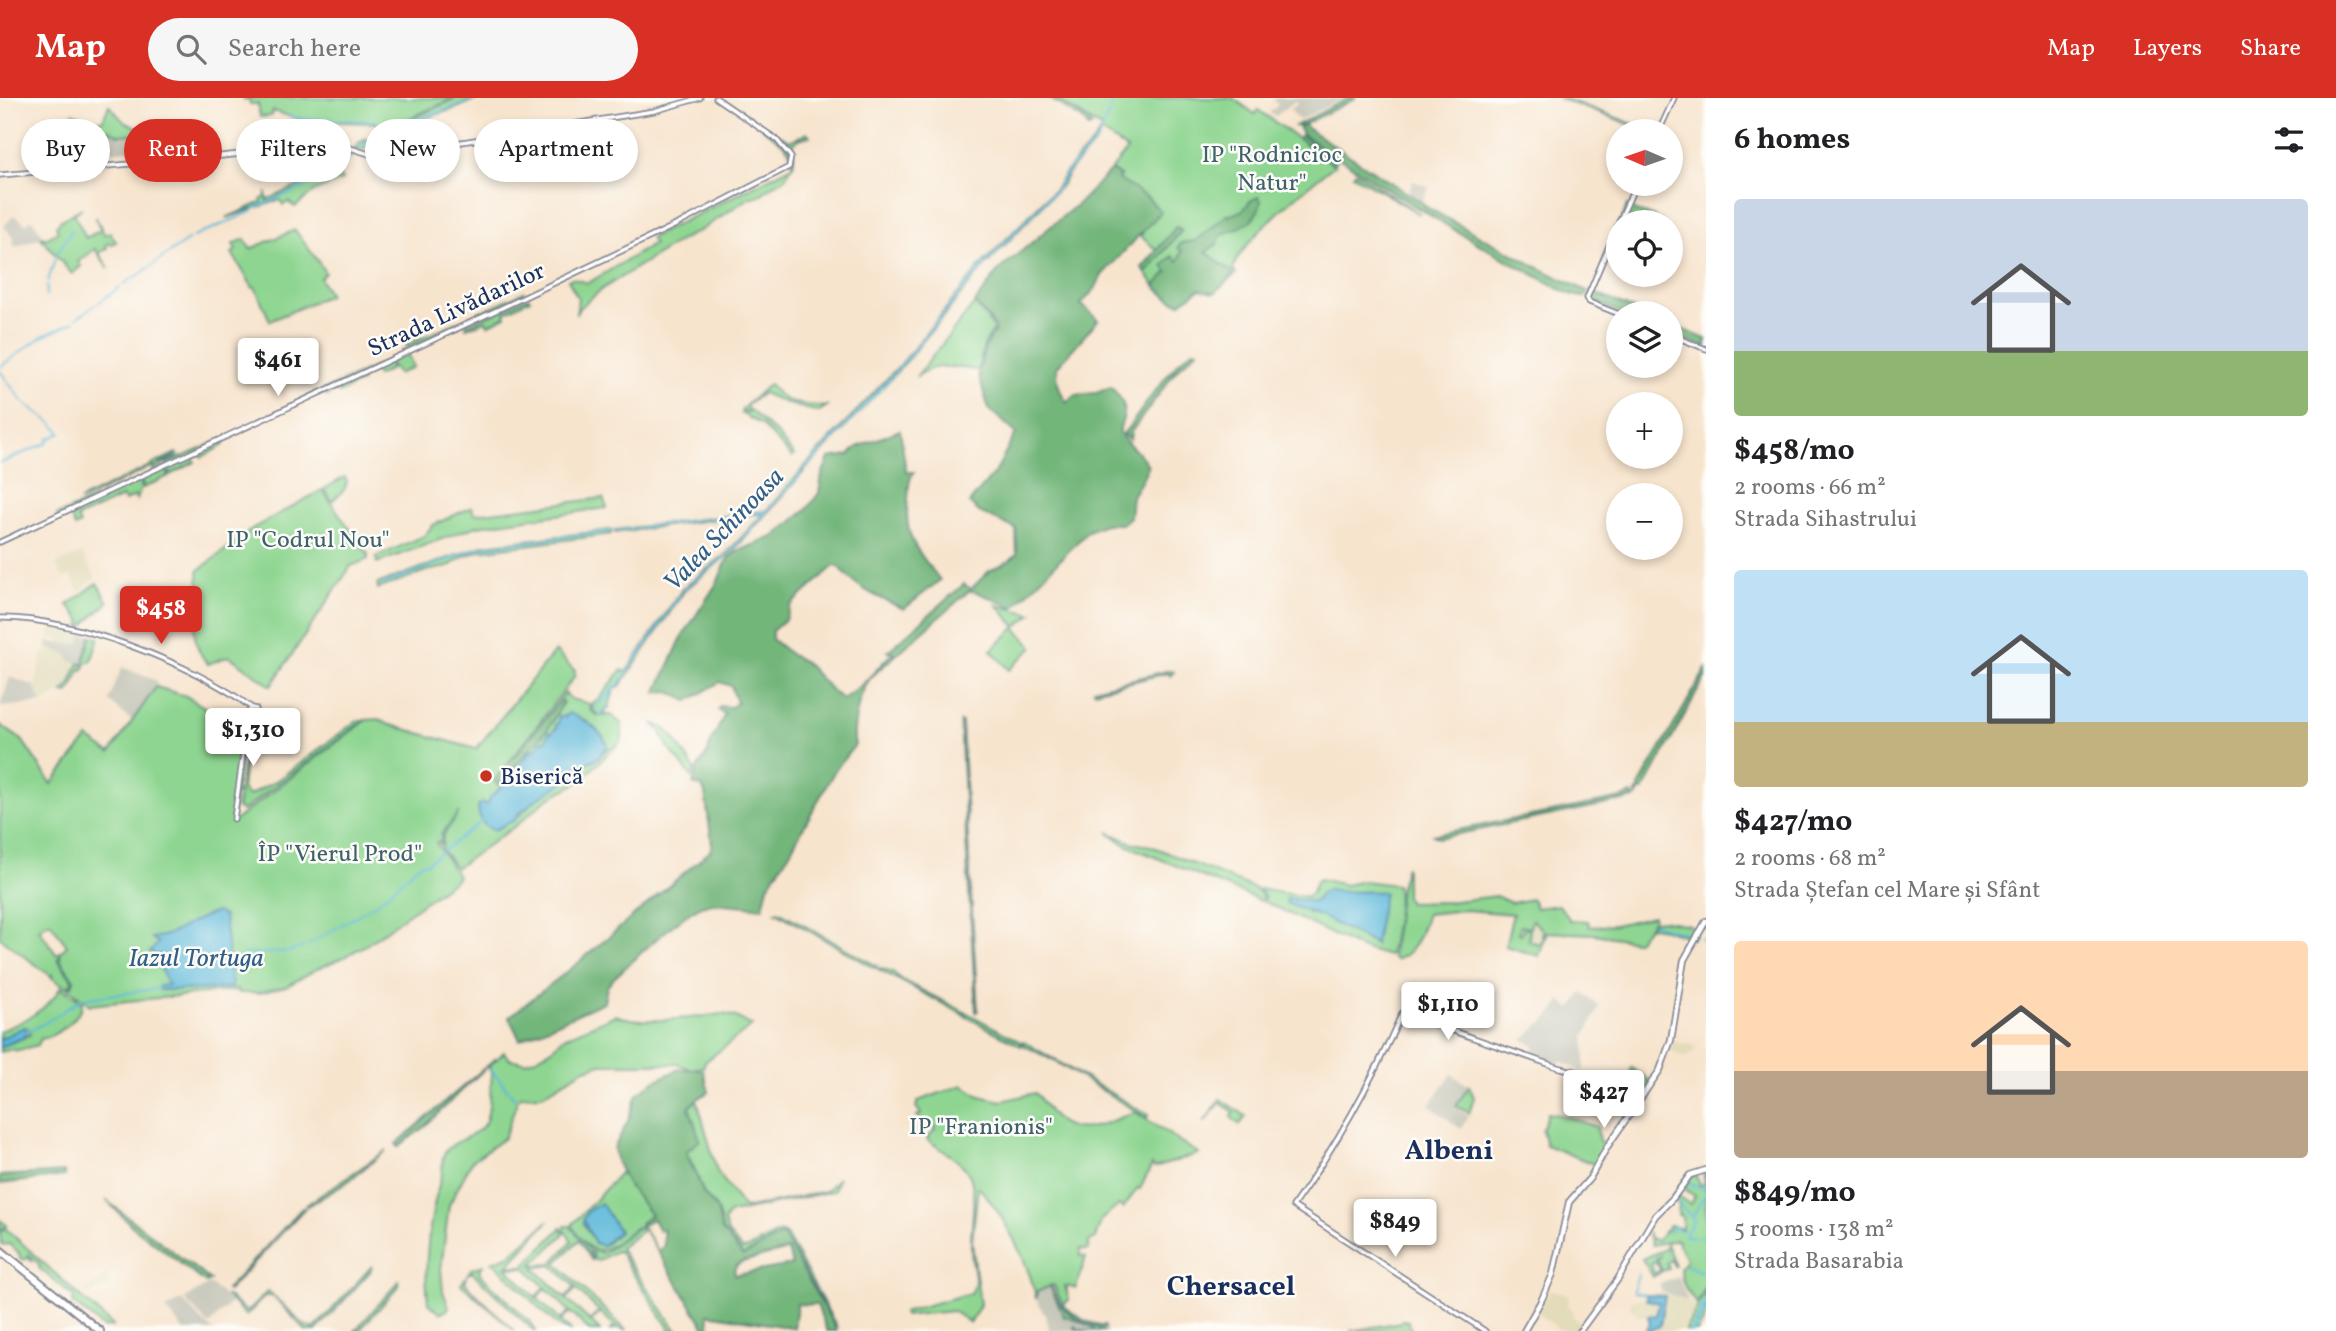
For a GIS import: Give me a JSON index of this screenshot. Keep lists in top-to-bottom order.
{
  "streets": {
    "street": ["Strada Livădarilor"]
  },
  "districts": ["Albeni", "Chersacel"],
  "water": ["Valea Schinoasa", "Iazul Tortuga"],
  "parks": [
    "IP \"Rodnicioc Natur\"",
    "IP \"Codrul Nou\"",
    "ÎP \"Vierul Prod\"",
    "IP \"Franionis\""
  ],
  "places": ["Biserică"],
  "north": "left",
  "page": {
    "header": "Map",
    "search": "Search here",
    "nav": ["Map", "Layers", "Share"],
    "heading": "6 homes",
    "map_buttons": ["+", "−"],
    "chip": [
      "Buy",
      "Rent",
      "Filters",
      "New",
      "Apartment"
    ],
    "list": [
      {
        "name": "$458/mo",
        "note": "2 rooms · 66 m² · Strada Sihastrului"
      },
      {
        "name": "$427/mo",
        "note": "2 rooms · 68 m² · Strada Ștefan cel Mare și Sfânt"
      },
      {
        "name": "$849/mo",
        "note": "5 rooms · 138 m² · Strada Basarabia"
      }
    ],
    "price": [
      "$461",
      "$458",
      "$1,310",
      "$1,110",
      "$427",
      "$849"
    ]
  }
}
